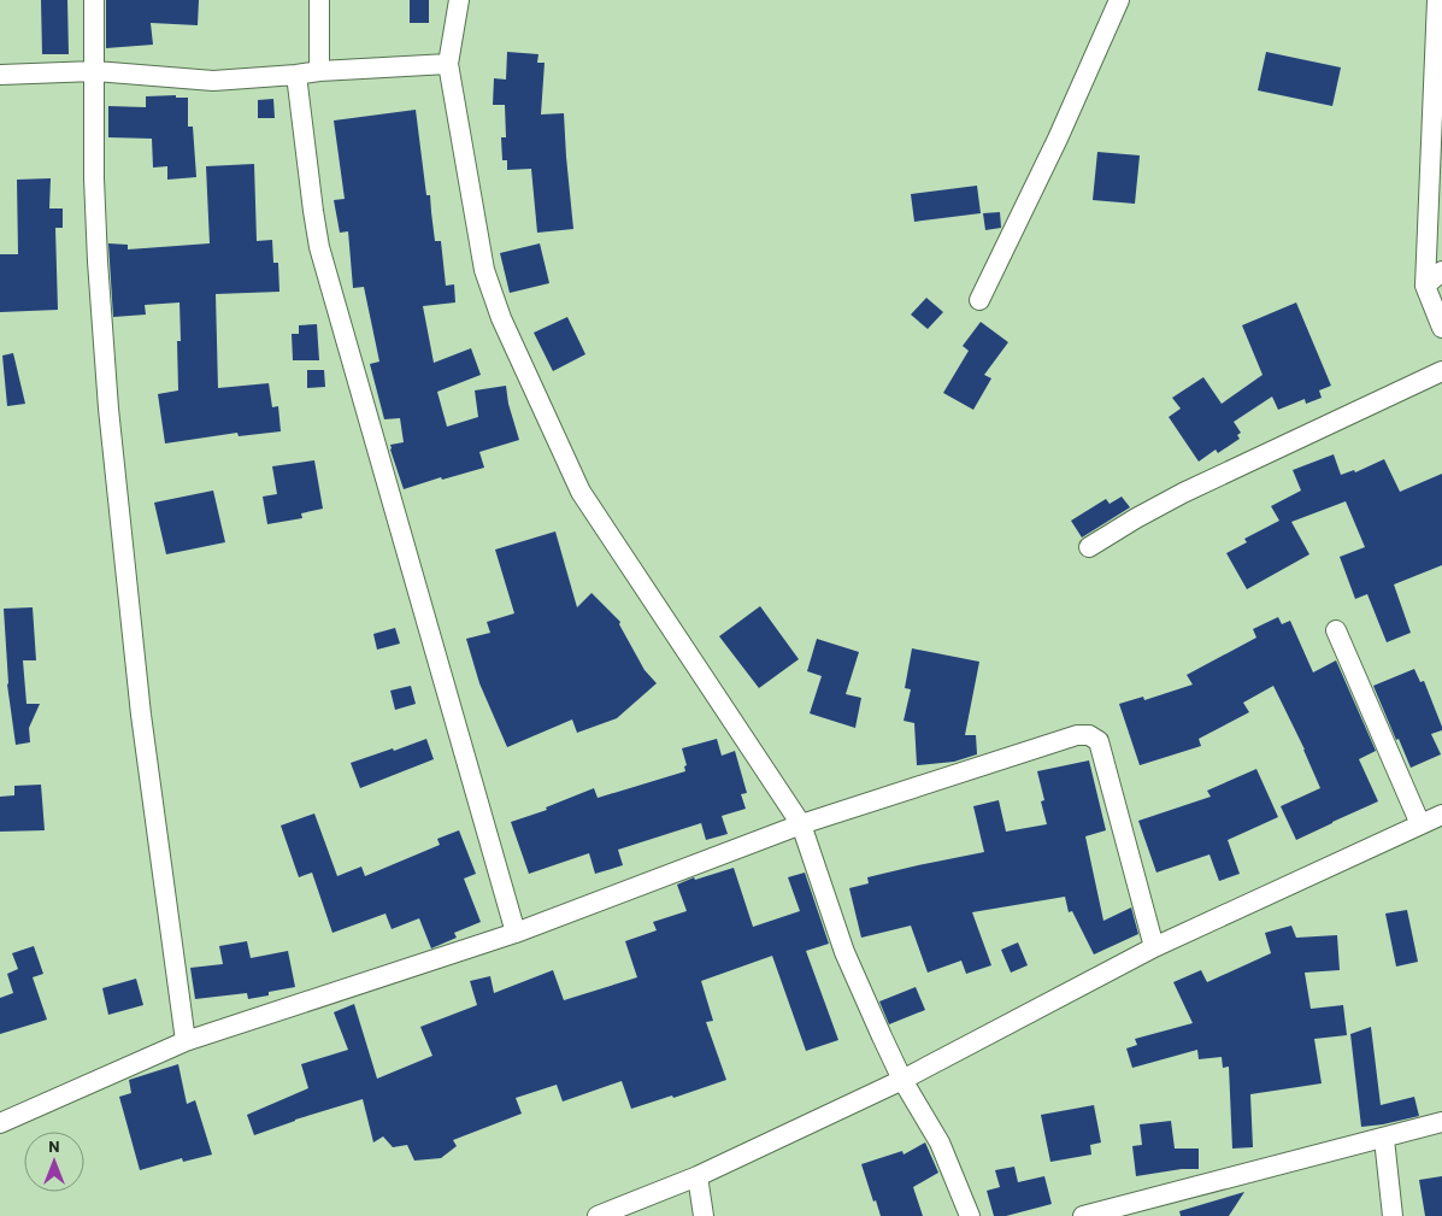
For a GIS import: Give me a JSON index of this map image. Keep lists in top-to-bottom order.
{
  "north": "top"
}
